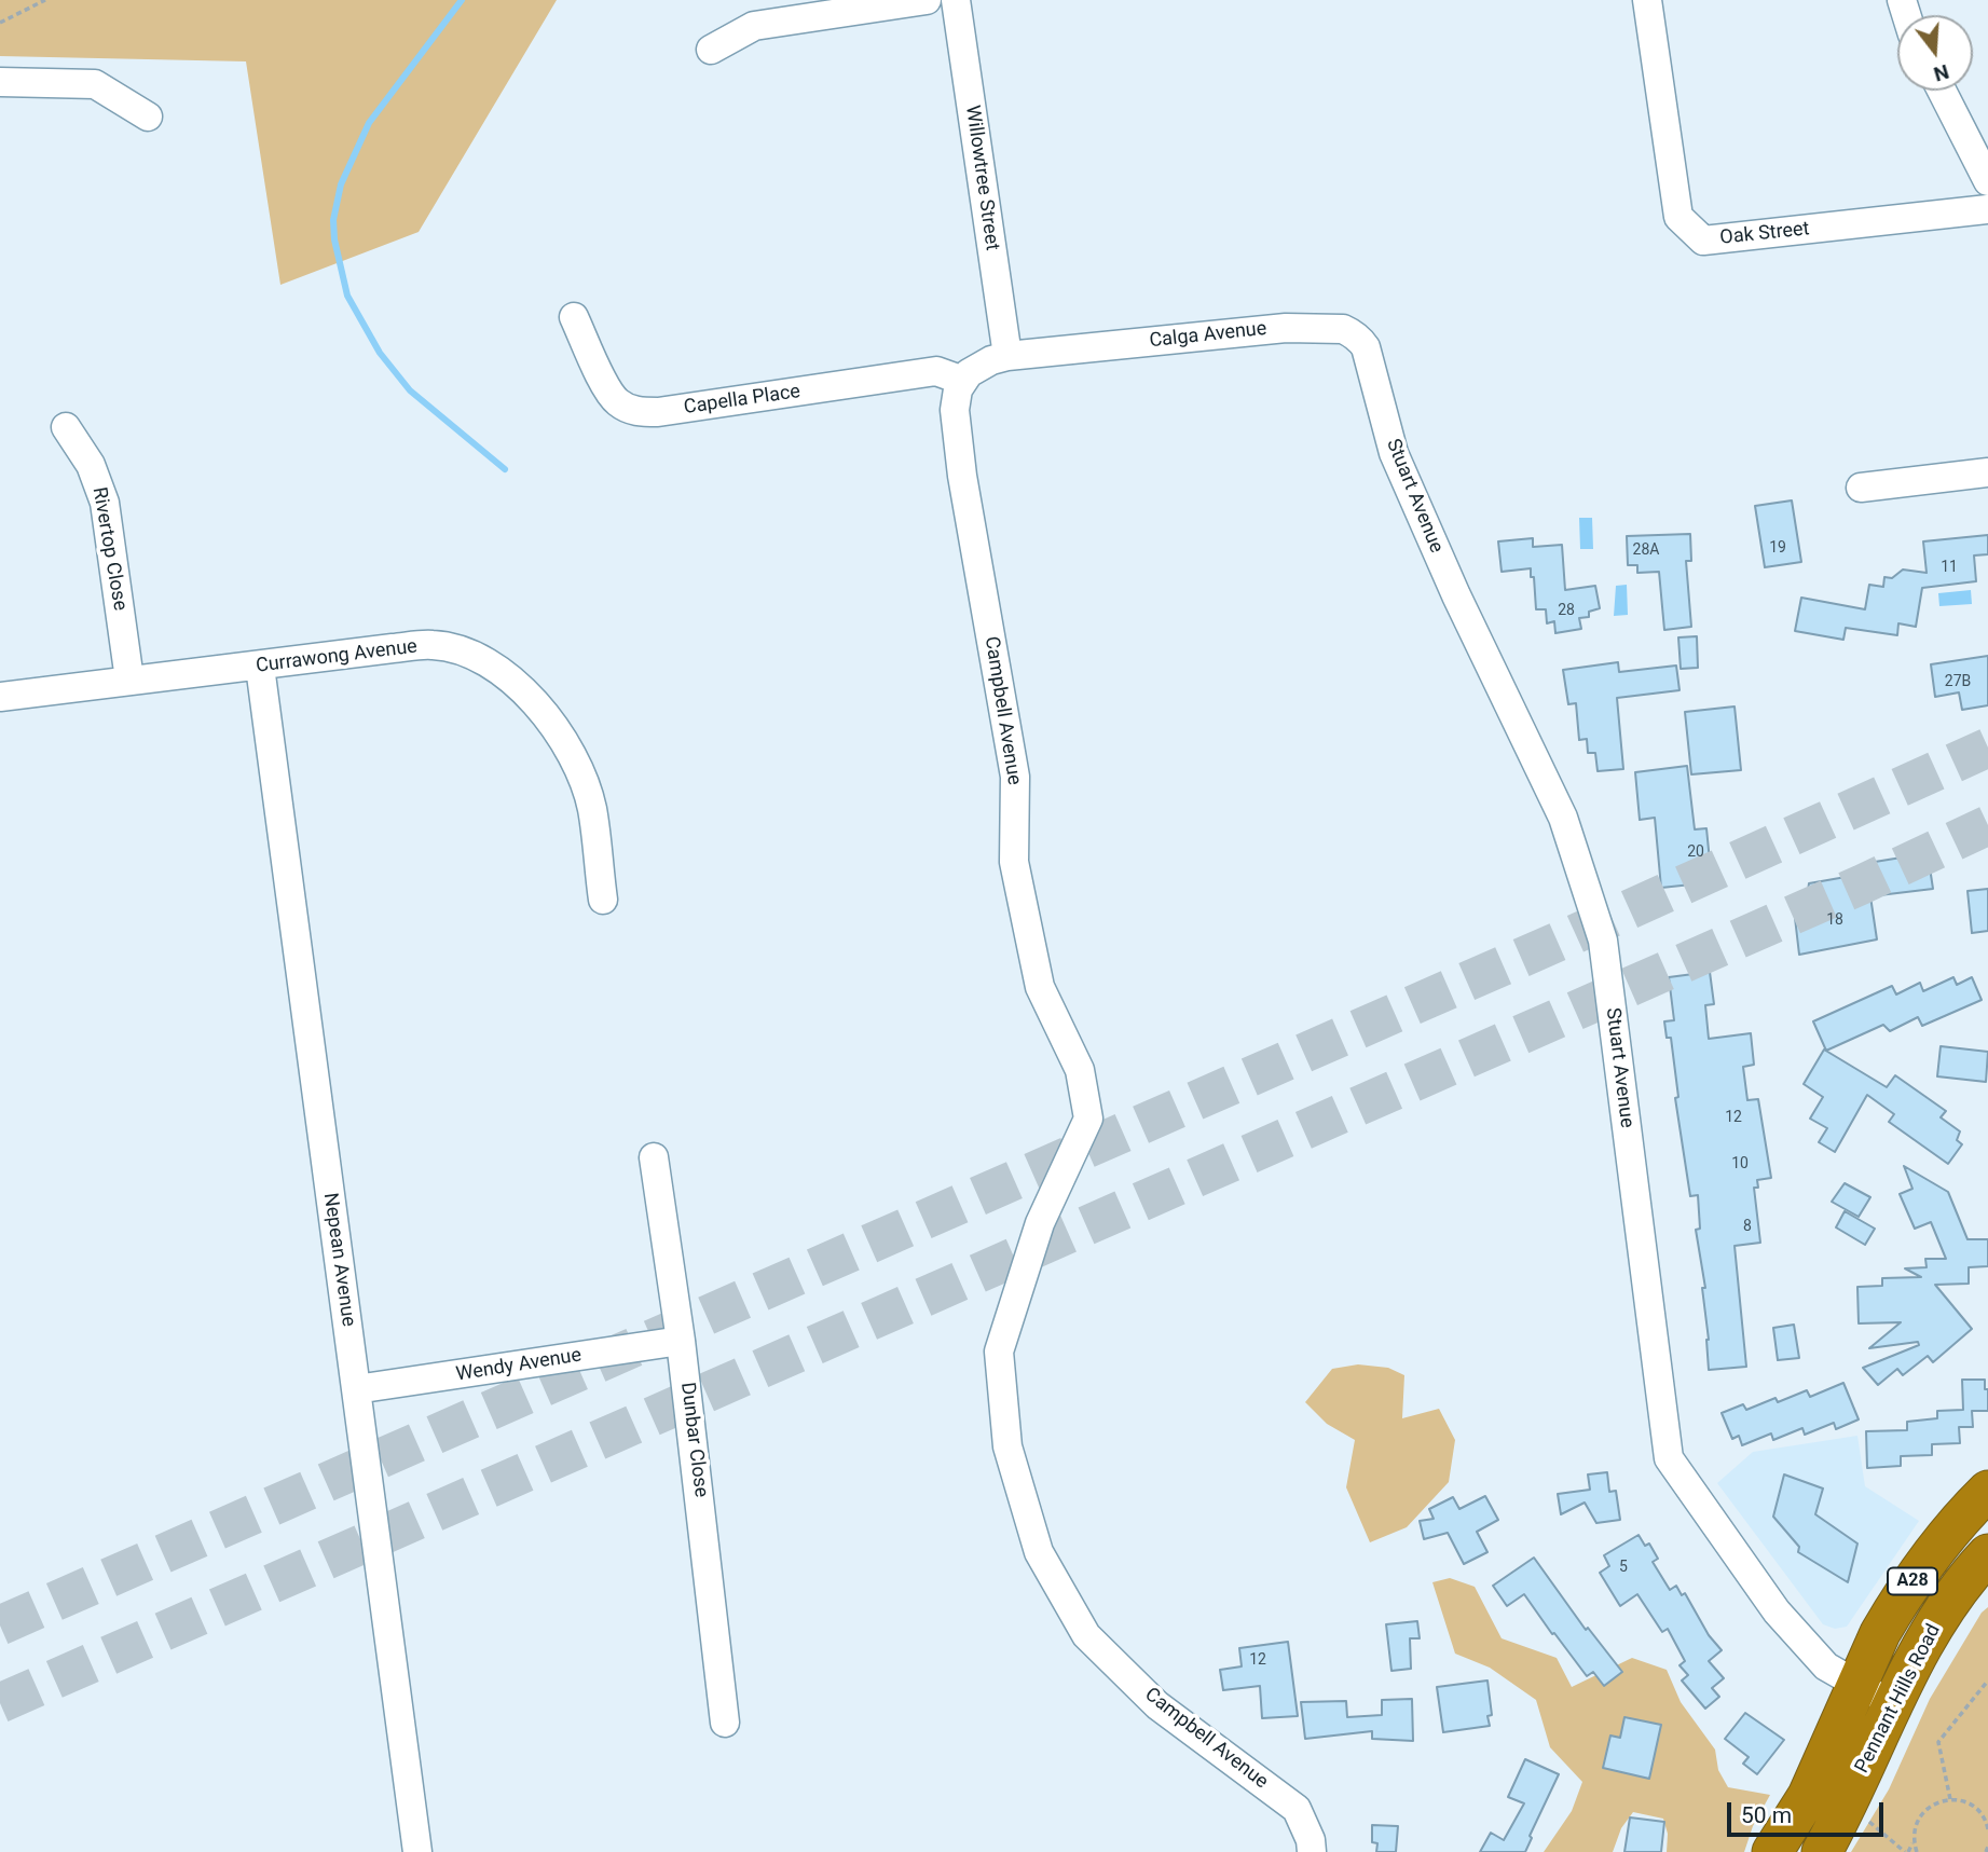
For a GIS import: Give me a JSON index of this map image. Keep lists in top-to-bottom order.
{
  "streets": {
    "highway": ["A28", "Pennant Hills Road"],
    "street": [
      "Willowtree Street",
      "Oak Street",
      "Calga Avenue",
      "Capella Place",
      "Stuart Avenue",
      "Rivertop Close",
      "Currawong Avenue",
      "Campbell Avenue",
      "Nepean Avenue",
      "Wendy Avenue",
      "Dunbar Close"
    ]
  },
  "crossings": [
    ["Willowtree Street", "Calga Avenue"],
    ["Calga Avenue", "Stuart Avenue"],
    ["Capella Place", "Campbell Avenue"],
    ["Stuart Avenue", "Pennant Hills Road"],
    ["Rivertop Close", "Currawong Avenue"],
    ["Currawong Avenue", "Nepean Avenue"],
    ["Nepean Avenue", "Wendy Avenue"],
    ["Wendy Avenue", "Dunbar Close"]
  ],
  "house_numbers": [
    "19",
    "28A",
    "11",
    "28",
    "27B",
    "20",
    "18",
    "12",
    "10",
    "8",
    "5",
    "12"
  ],
  "scale_bar": "50 m",
  "north": "bottom"
}
